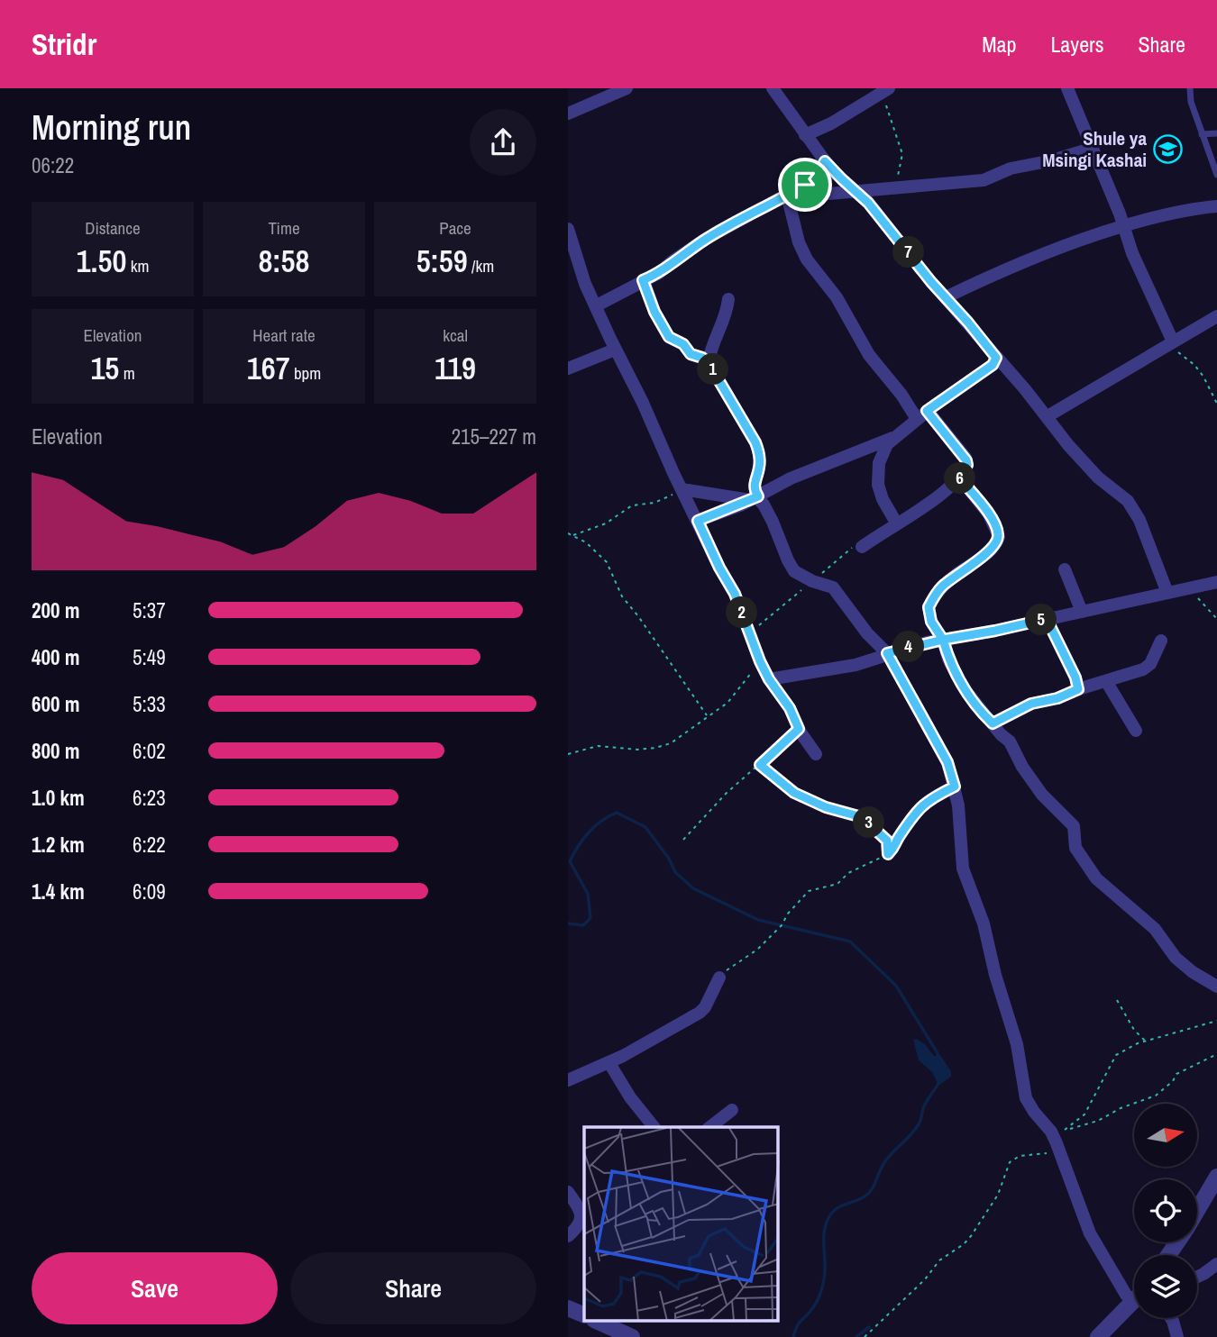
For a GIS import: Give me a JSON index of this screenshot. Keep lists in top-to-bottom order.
{
  "places": {
    "school or university": ["Shule ya Msingi Kashai"]
  },
  "north": "right",
  "page": {
    "header": "Stridr",
    "nav": ["Map", "Layers", "Share"],
    "heading": ["Morning run", "06:22"],
    "stats": [
      ["Distance", "1.50 km"],
      ["Time", "8:58"],
      ["Pace", "5:59 /km"],
      ["Elevation", "15 m"],
      ["Heart rate", "167 bpm"],
      ["kcal", "119"]
    ],
    "pins": [
      "7",
      "1",
      "6",
      "2",
      "5",
      "4",
      "3"
    ],
    "chart": ["Elevation", "215–227 m"],
    "list": [
      {
        "name": "200 m",
        "note": "5:37"
      },
      {
        "name": "400 m",
        "note": "5:49"
      },
      {
        "name": "600 m",
        "note": "5:33"
      },
      {
        "name": "800 m",
        "note": "6:02"
      },
      {
        "name": "1.0 km",
        "note": "6:23"
      },
      {
        "name": "1.2 km",
        "note": "6:22"
      },
      {
        "name": "1.4 km",
        "note": "6:09"
      }
    ],
    "buttons": ["Save", "Share"]
  }
}
